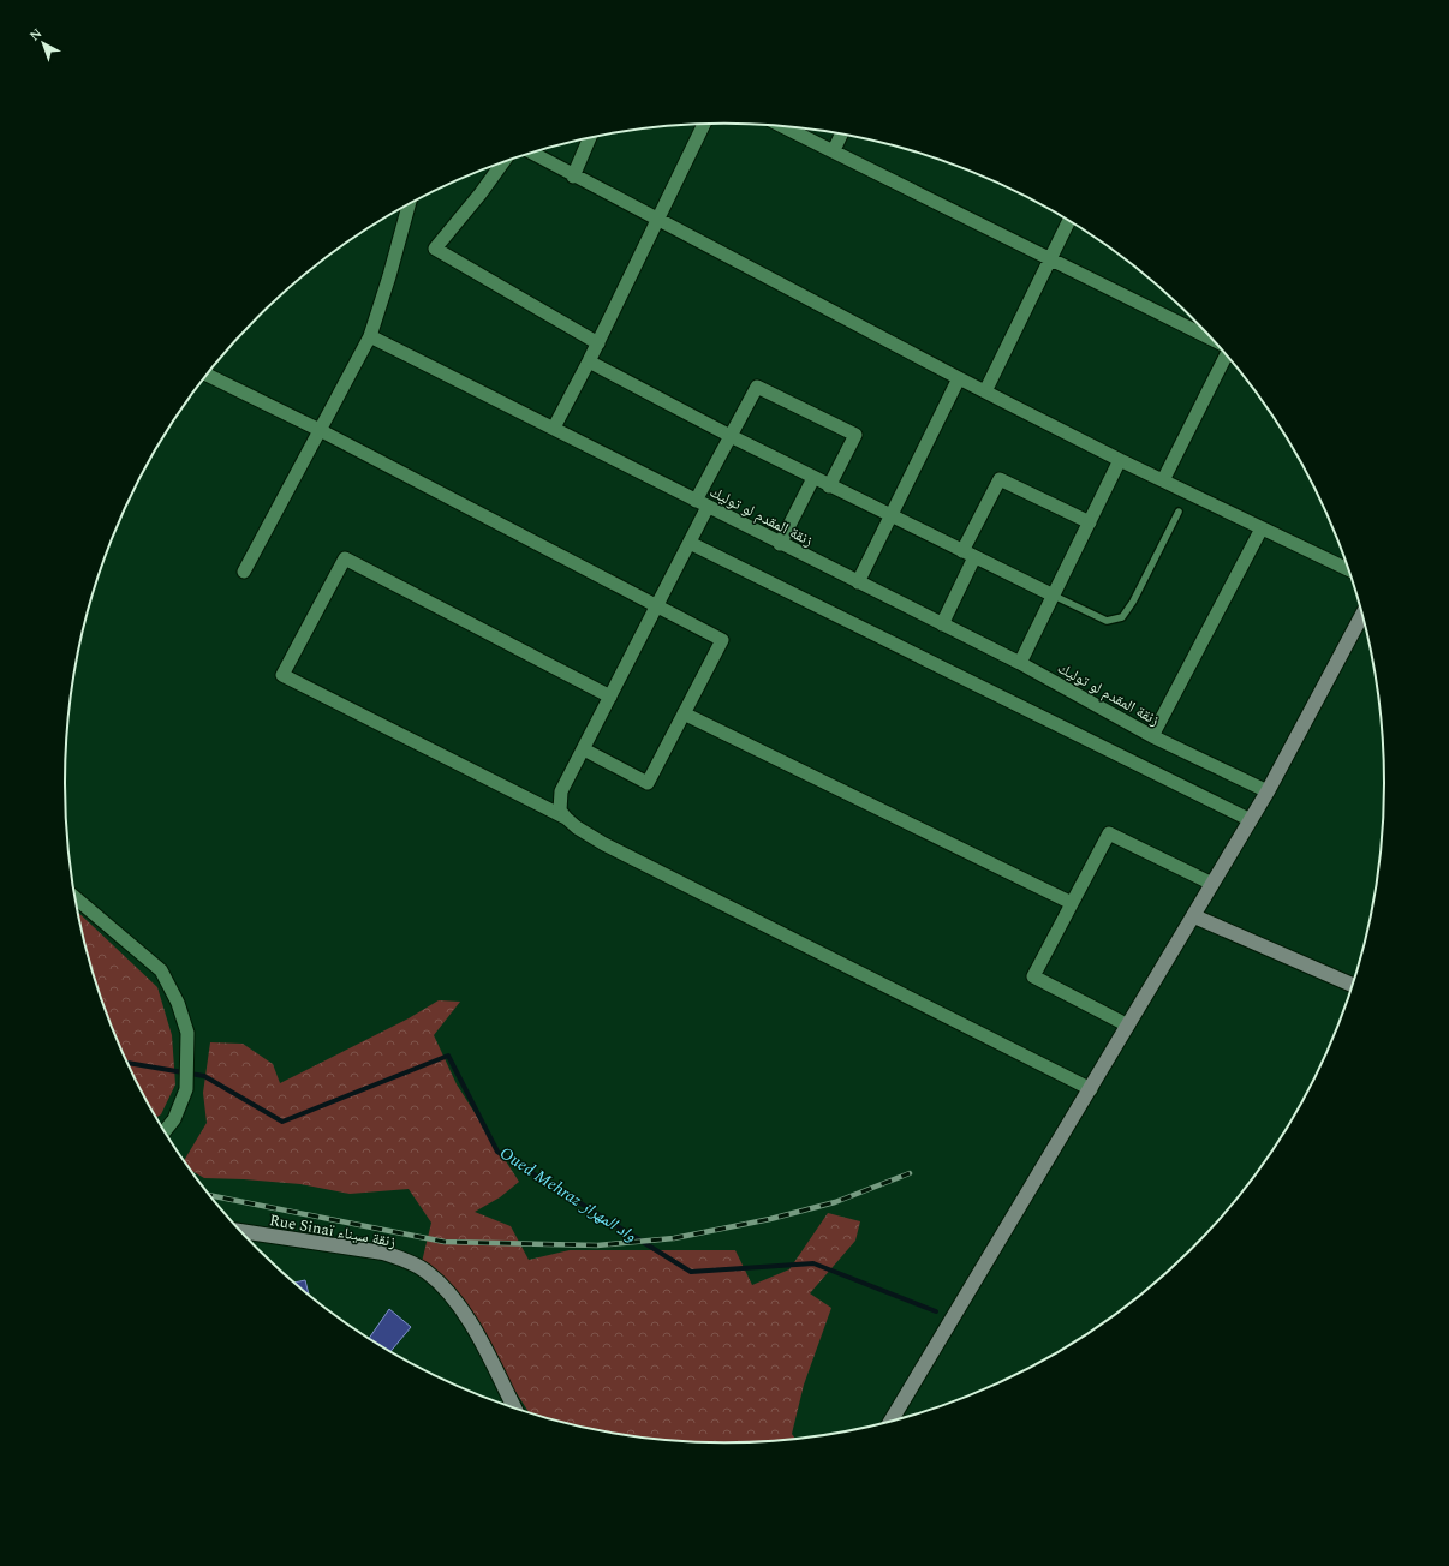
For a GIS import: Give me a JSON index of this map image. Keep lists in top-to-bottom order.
{
  "streets": {
    "street": ["زنقة المقدم لو توليك", "Rue Sinaï زنقة سيناء"]
  },
  "water": ["Oued Mehraz واد المهراز"],
  "north": "top left"
}
